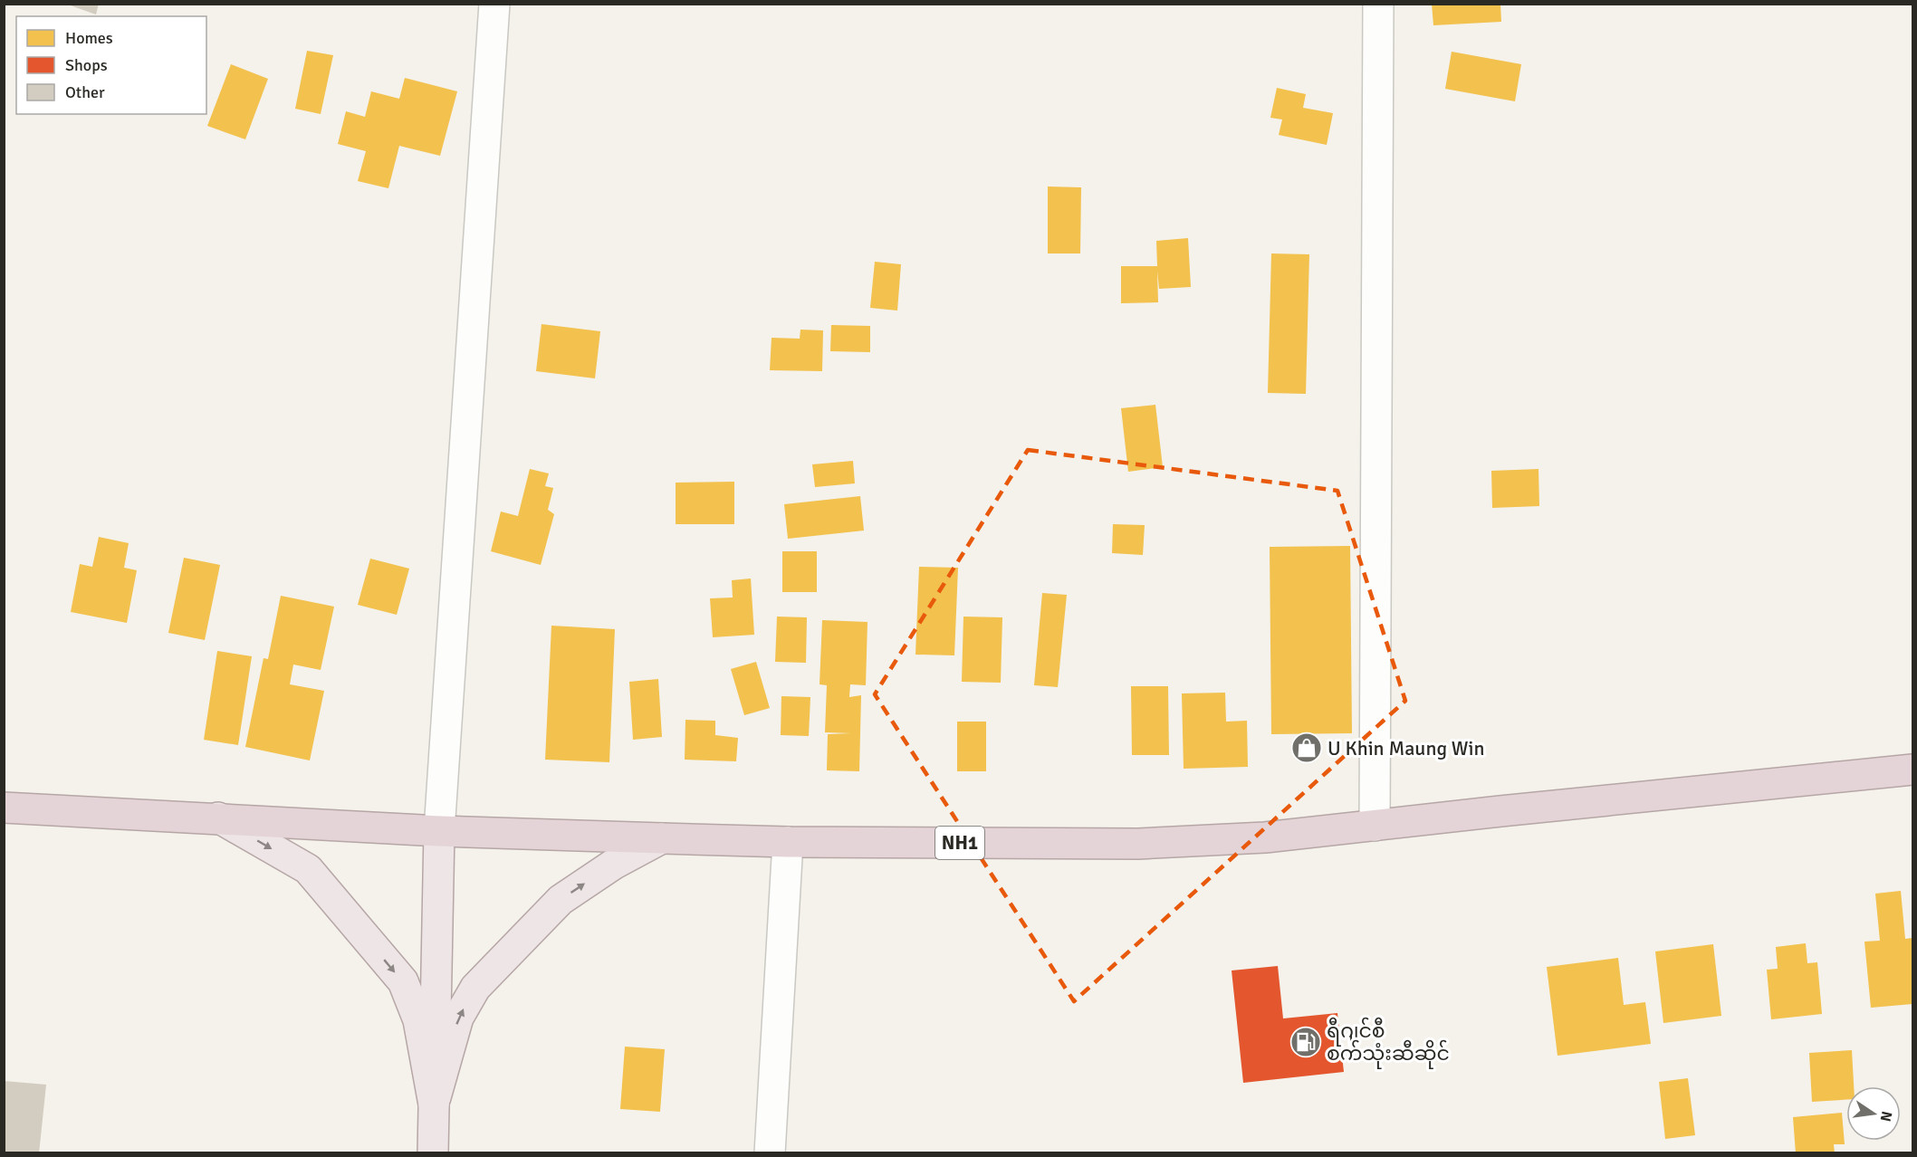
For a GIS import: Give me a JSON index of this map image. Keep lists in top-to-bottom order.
{
  "streets": {
    "highway": ["NH1"]
  },
  "places": {
    "shop": ["U Khin Maung Win"],
    "fuel station": ["ရီဂျင်စီ စက်သုံးဆီဆိုင်"]
  },
  "legend": ["Homes", "Shops", "Other"],
  "north": "right"
}
